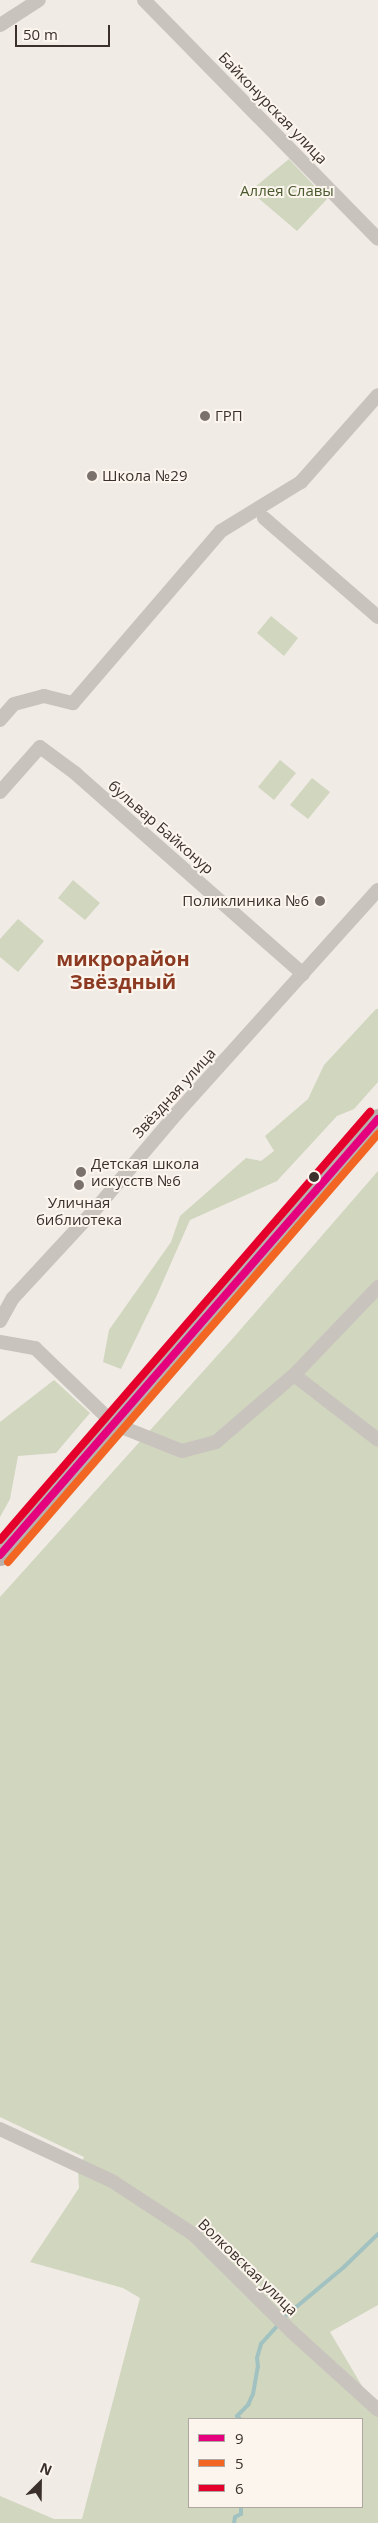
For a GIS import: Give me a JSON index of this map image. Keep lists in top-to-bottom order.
{
  "streets": {
    "street": [
      "Байконурская улица",
      "бульвар Байконур",
      "Звёздная улица",
      "Волковская улица"
    ]
  },
  "crossings": [
    ["бульвар Байконур", "Звёздная улица"]
  ],
  "districts": ["микрорайон Звёздный"],
  "parks": ["Аллея Славы"],
  "places": [
    "ГРП",
    "Школа №29",
    "Поликлиника №6",
    "Детская школа искусств №6",
    "Уличная библиотека"
  ],
  "lines": ["transit line 6", "transit line 9", "transit line 5"],
  "legend": ["9", "5", "6"],
  "scale_bar": "50 m",
  "north": "top right"
}
